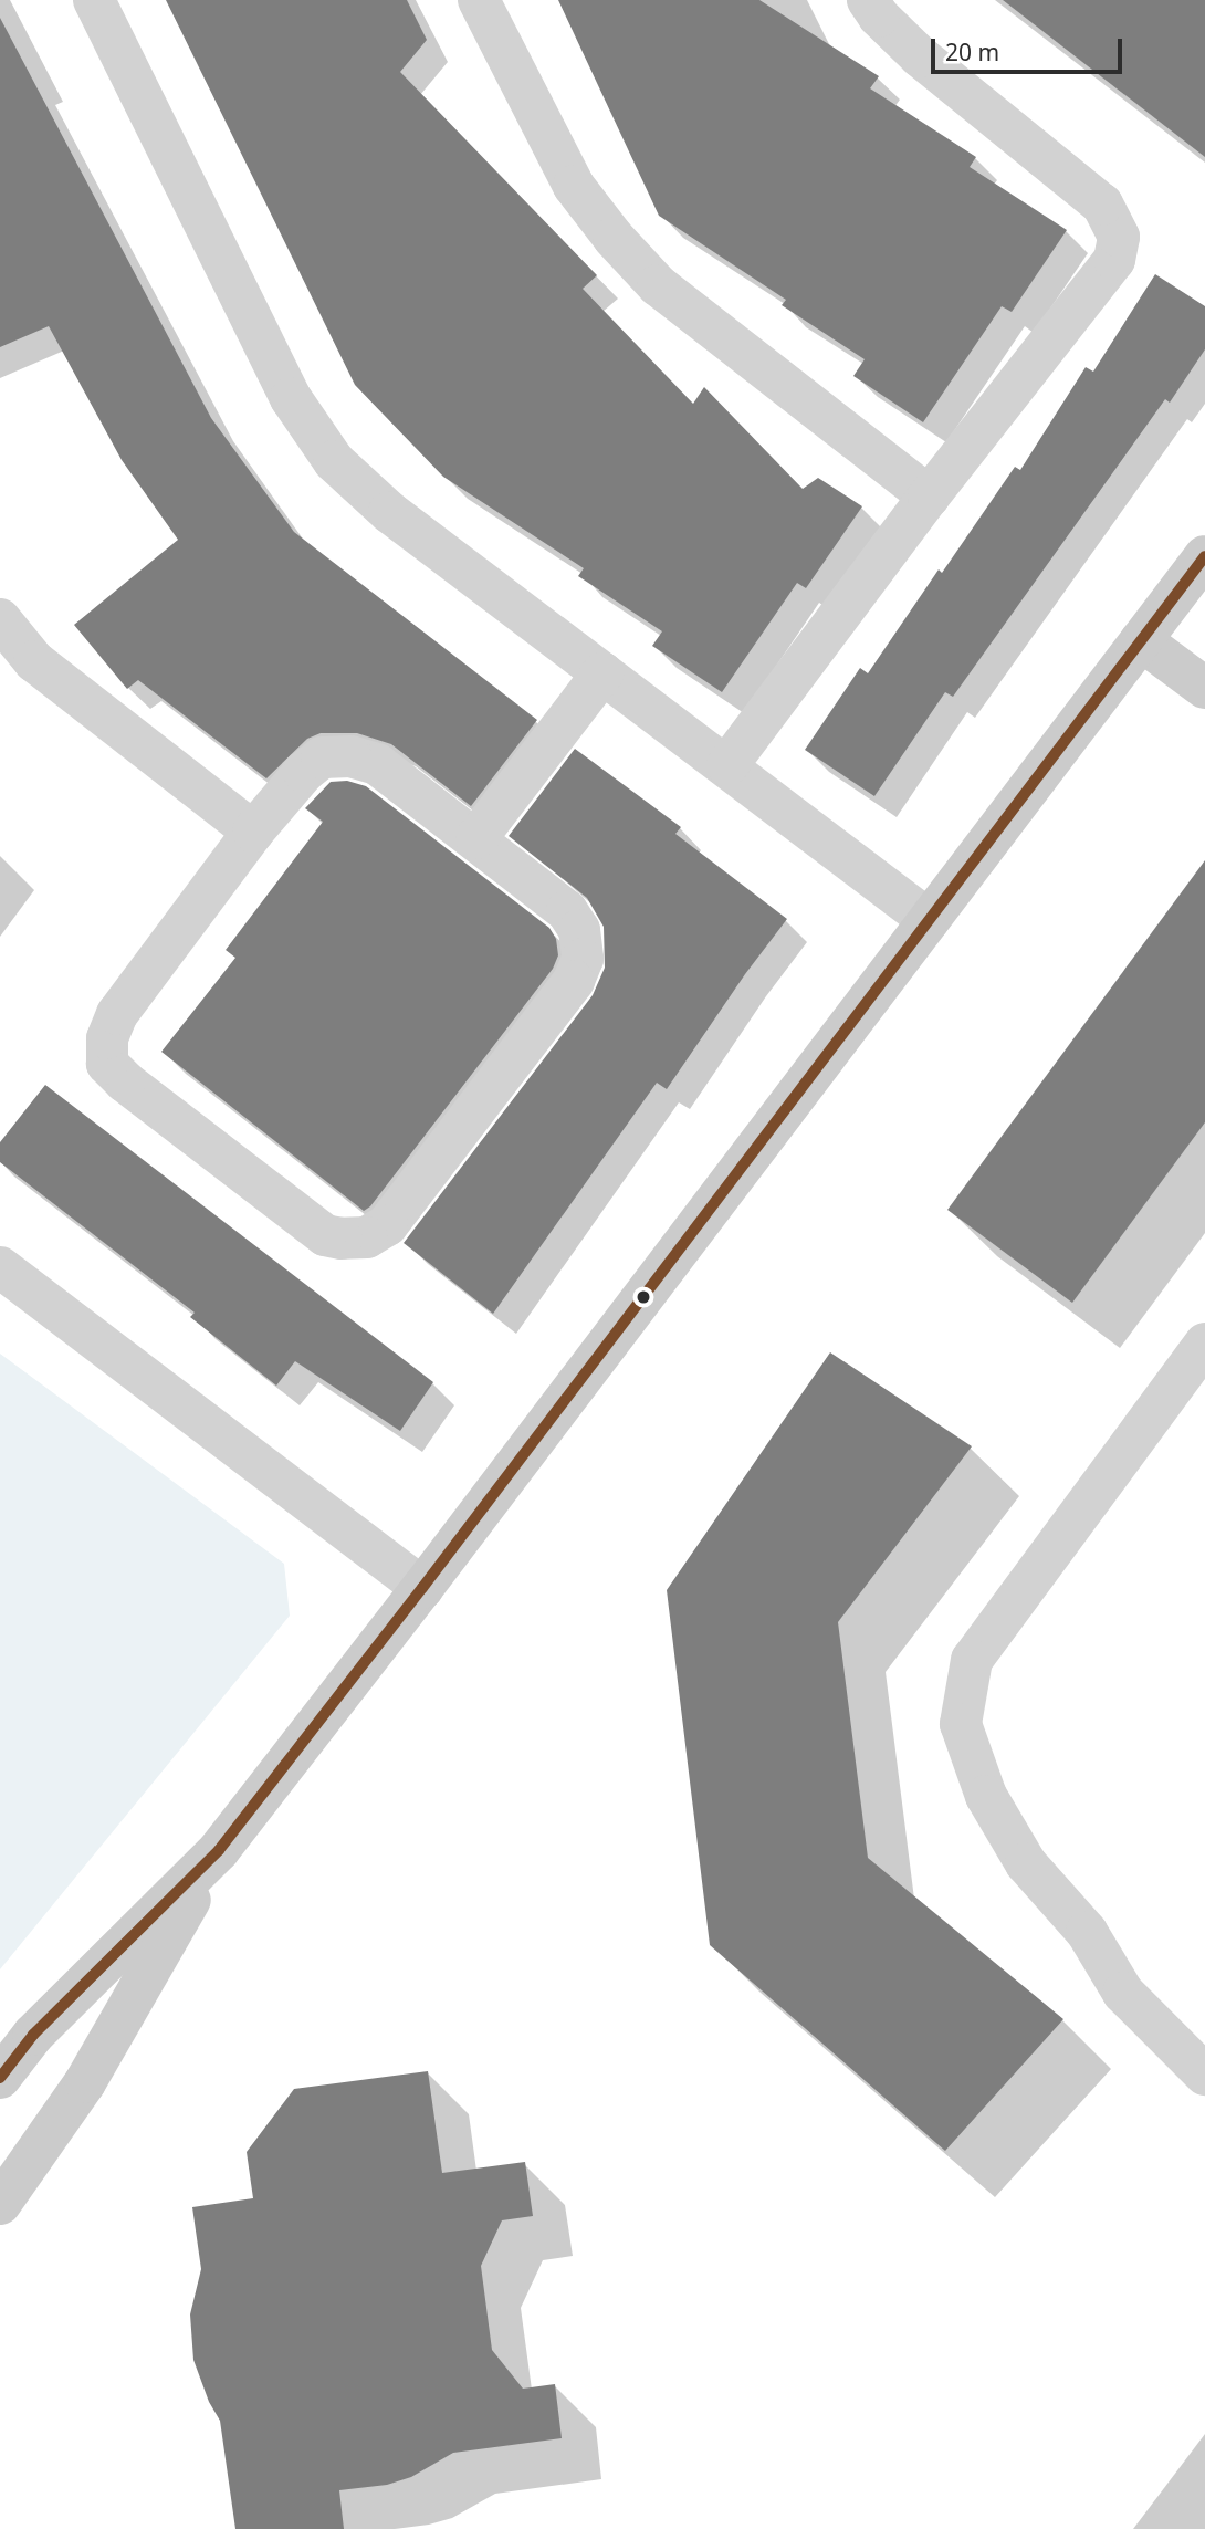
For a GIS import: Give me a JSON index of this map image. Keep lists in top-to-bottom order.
{
  "scale_bar": "20 m"
}
